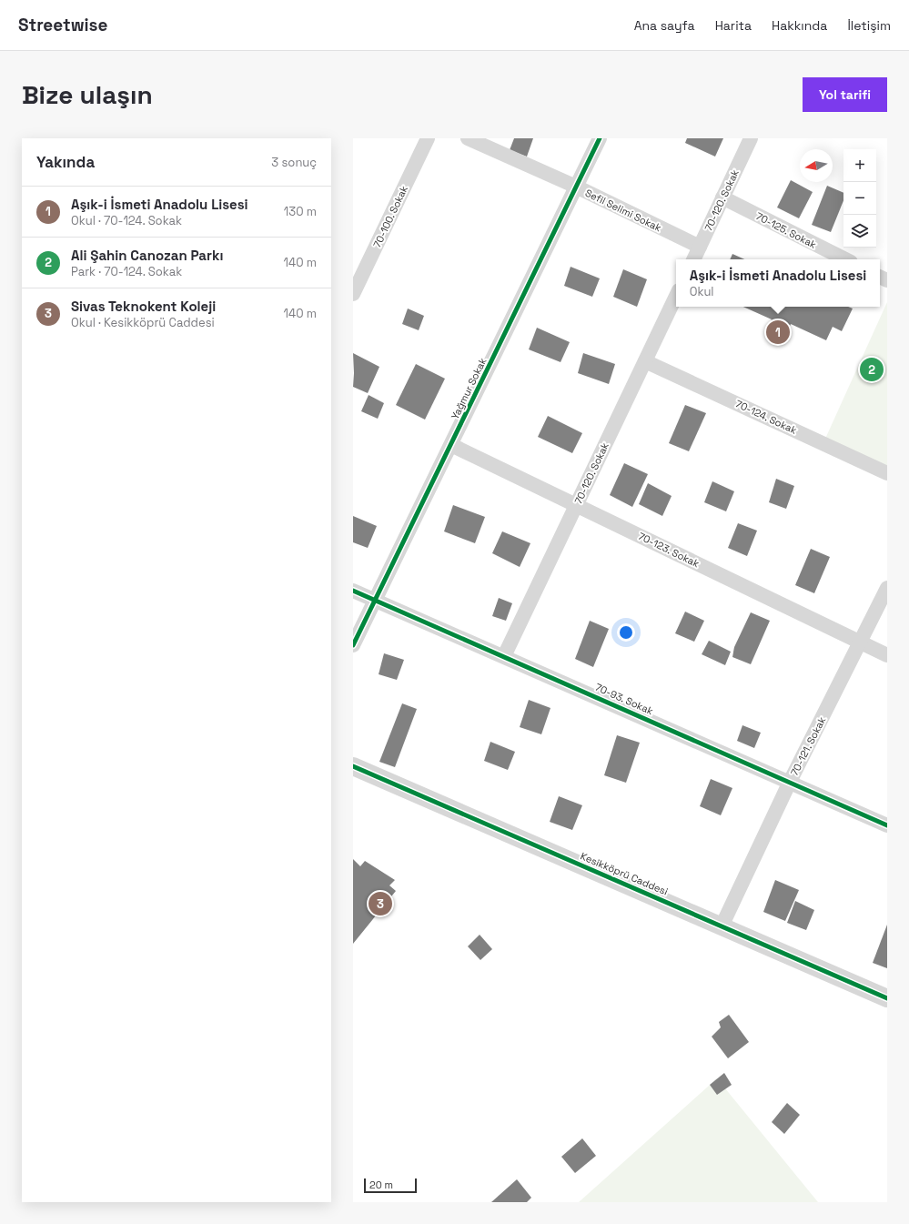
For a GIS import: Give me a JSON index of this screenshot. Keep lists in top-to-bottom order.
{
  "streets": {
    "street": [
      "70-120. Sokak",
      "Sefil Selimi Sokak",
      "70-100. Sokak",
      "70-125. Sokak",
      "Yağmur Sokak",
      "70-124. Sokak",
      "70-123. Sokak",
      "70-93. Sokak",
      "70-121. Sokak",
      "Kesikköprü Caddesi"
    ]
  },
  "crossings": [
    ["70-120. Sokak", "Sefil Selimi Sokak"],
    ["70-120. Sokak", "70-125. Sokak"],
    ["70-120. Sokak", "70-124. Sokak"],
    ["70-120. Sokak", "70-123. Sokak"],
    ["70-120. Sokak", "70-93. Sokak"],
    ["Sefil Selimi Sokak", "Yağmur Sokak"],
    ["Yağmur Sokak", "70-123. Sokak"],
    ["Yağmur Sokak", "70-93. Sokak"],
    ["70-123. Sokak", "70-121. Sokak"],
    ["70-93. Sokak", "70-121. Sokak"],
    ["70-121. Sokak", "Kesikköprü Caddesi"]
  ],
  "scale_bar": "20 m",
  "north": "left",
  "page": {
    "header": "Streetwise",
    "nav": [
      "Ana sayfa",
      "Harita",
      "Hakkında",
      "İletişim"
    ],
    "buttons": "Yol tarifi",
    "title": "Bize ulaşın",
    "heading": ["Yakında", "3 sonuç"],
    "map_buttons": ["+", "−"],
    "list": [
      {
        "mark": "1",
        "name": "Aşık-i İsmeti Anadolu Lisesi",
        "note": "Okul · 70-124. Sokak",
        "value": "130 m"
      },
      {
        "mark": "2",
        "name": "Ali Şahin Canozan Parkı",
        "note": "Park · 70-124. Sokak",
        "value": "140 m"
      },
      {
        "mark": "3",
        "name": "Sivas Teknokent Koleji",
        "note": "Okul · Kesikköprü Caddesi",
        "value": "140 m"
      }
    ],
    "popup": ["Aşık-i İsmeti Anadolu Lisesi", "Okul"],
    "pins": ["1", "2", "3"],
    "scale": "20 m"
  }
}
